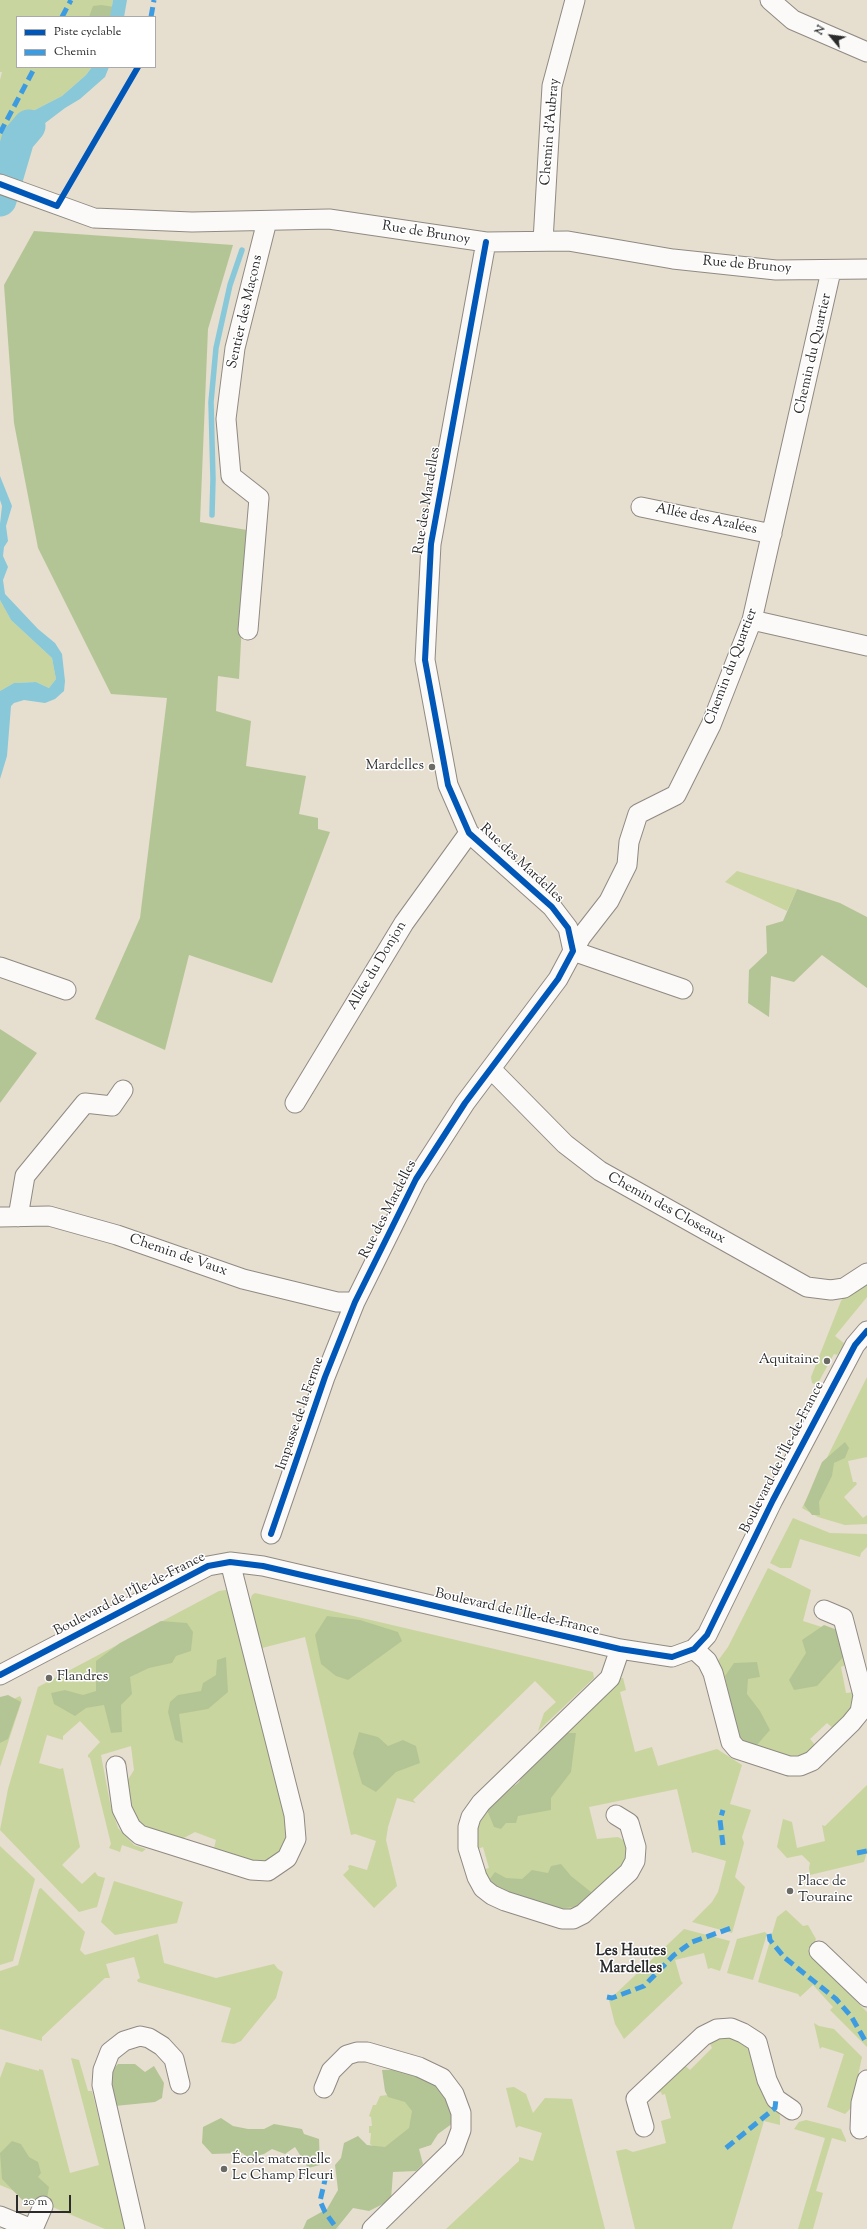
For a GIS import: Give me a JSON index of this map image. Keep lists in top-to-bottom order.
{
  "streets": {
    "street": [
      "Chemin d'Aubray",
      "Rue de Brunoy",
      "Sentier des Maçons",
      "Chemin du Quartier",
      "Rue des Mardelles",
      "Allée des Azalées",
      "Allée du Donjon",
      "Chemin des Closeaux",
      "Chemin de Vaux",
      "Impasse de la Ferme",
      "Boulevard de l'Île-de-France"
    ]
  },
  "crossings": [
    ["Chemin d'Aubray", "Rue de Brunoy"],
    ["Rue de Brunoy", "Sentier des Maçons"],
    ["Rue de Brunoy", "Chemin du Quartier"],
    ["Rue de Brunoy", "Rue des Mardelles"],
    ["Chemin du Quartier", "Rue des Mardelles"],
    ["Chemin du Quartier", "Allée des Azalées"],
    ["Rue des Mardelles", "Allée du Donjon"],
    ["Rue des Mardelles", "Chemin des Closeaux"],
    ["Rue des Mardelles", "Chemin de Vaux"],
    ["Rue des Mardelles", "Impasse de la Ferme"],
    ["Chemin de Vaux", "Impasse de la Ferme"]
  ],
  "districts": ["Les Hautes Mardelles"],
  "places": [
    "Mardelles",
    "Aquitaine",
    "Flandres",
    "Place de Touraine",
    "École maternelle Le Champ Fleuri"
  ],
  "legend": ["Piste cyclable", "Chemin"],
  "scale_bar": "20 m",
  "north": "top left"
}
